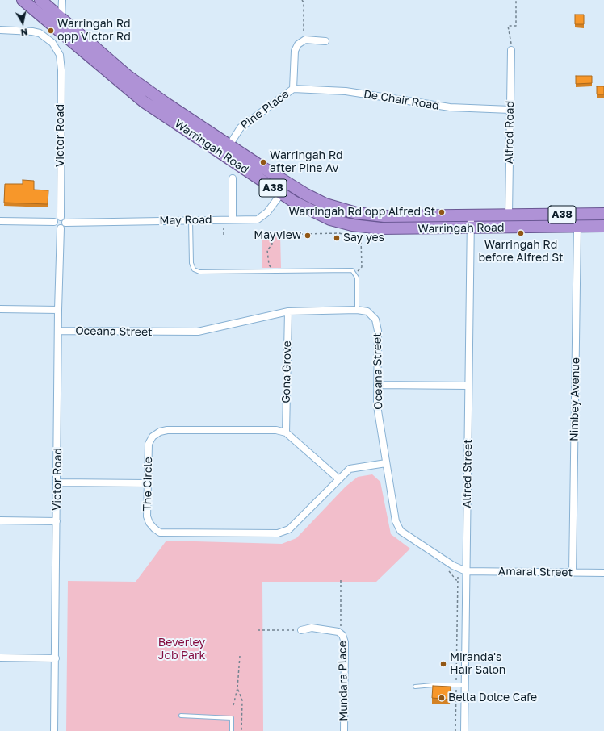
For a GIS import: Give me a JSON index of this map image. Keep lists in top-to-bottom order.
{
  "streets": {
    "highway": ["Warringah Road", "A38"],
    "street": [
      "De Chair Road",
      "Pine Place",
      "Alfred Road",
      "Victor Road",
      "May Road",
      "Oceana Street",
      "Gona Grove",
      "Nimbey Avenue",
      "Alfred Street",
      "The Circle",
      "Amaral Street",
      "Mundara Place"
    ]
  },
  "crossings": [
    ["De Chair Road", "Pine Place"],
    ["De Chair Road", "Alfred Road"],
    ["Pine Place", "Warringah Road"],
    ["Alfred Road", "Warringah Road"],
    ["Victor Road", "May Road"],
    ["Victor Road", "Oceana Street"],
    ["Warringah Road", "May Road"],
    ["Warringah Road", "Nimbey Avenue"],
    ["Warringah Road", "Alfred Street"],
    ["Oceana Street", "Gona Grove"],
    ["Oceana Street", "Alfred Street"],
    ["Oceana Street", "The Circle"],
    ["Oceana Street", "Amaral Street"],
    ["Gona Grove", "The Circle"],
    ["Nimbey Avenue", "Amaral Street"],
    ["Alfred Street", "Amaral Street"]
  ],
  "parks": ["Beverley Job Park"],
  "places": [
    "Warringah Rd opp Victor Rd",
    "Warringah Rd after Pine Av",
    "Warringah Rd opp Alfred St",
    "Warringah Rd before Alfred St",
    "Mayview",
    "Say yes",
    "Miranda's Hair Salon",
    "Bella Dolce Cafe"
  ],
  "north": "bottom"
}
